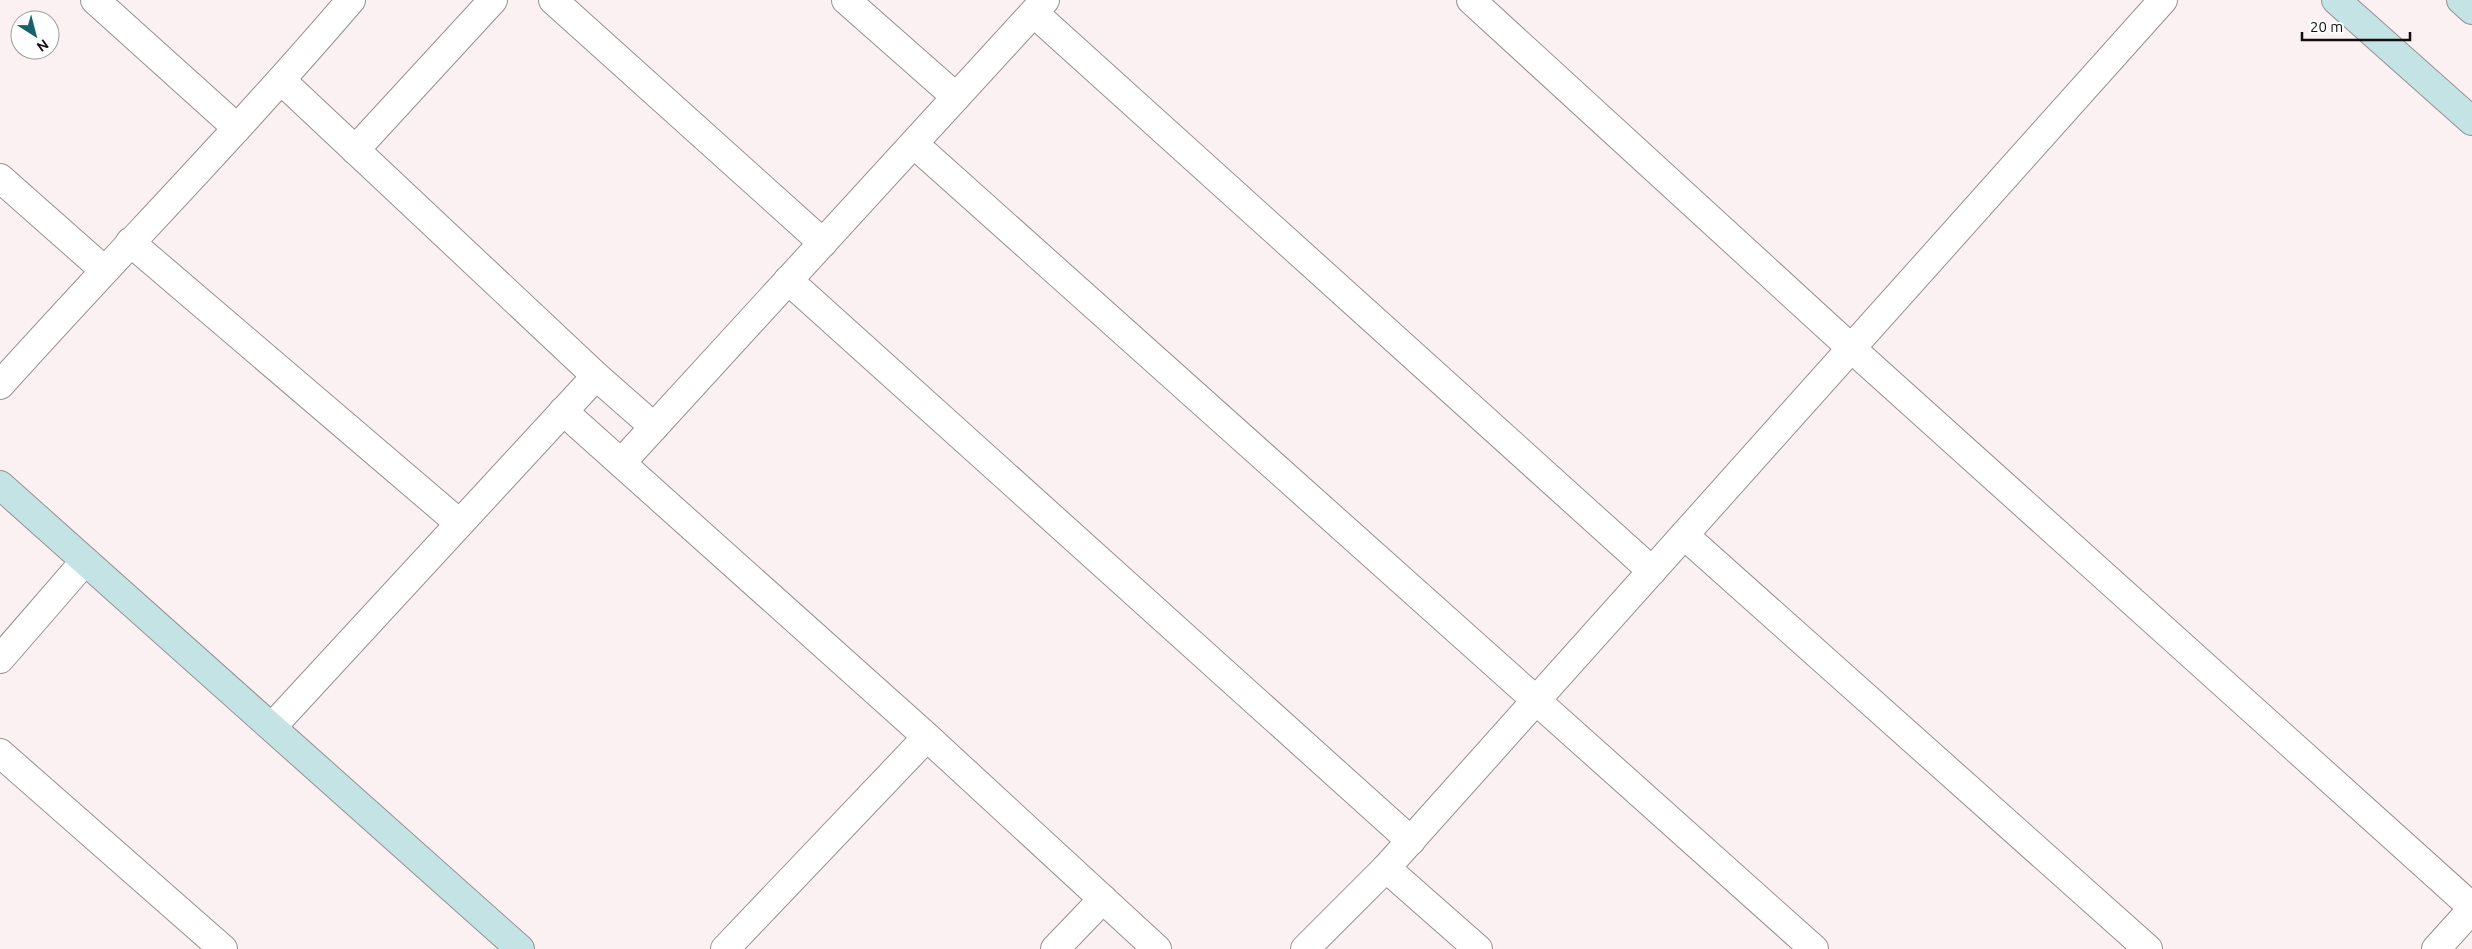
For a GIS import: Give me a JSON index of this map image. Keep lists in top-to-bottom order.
{
  "scale_bar": "20 m",
  "north": "bottom right"
}
